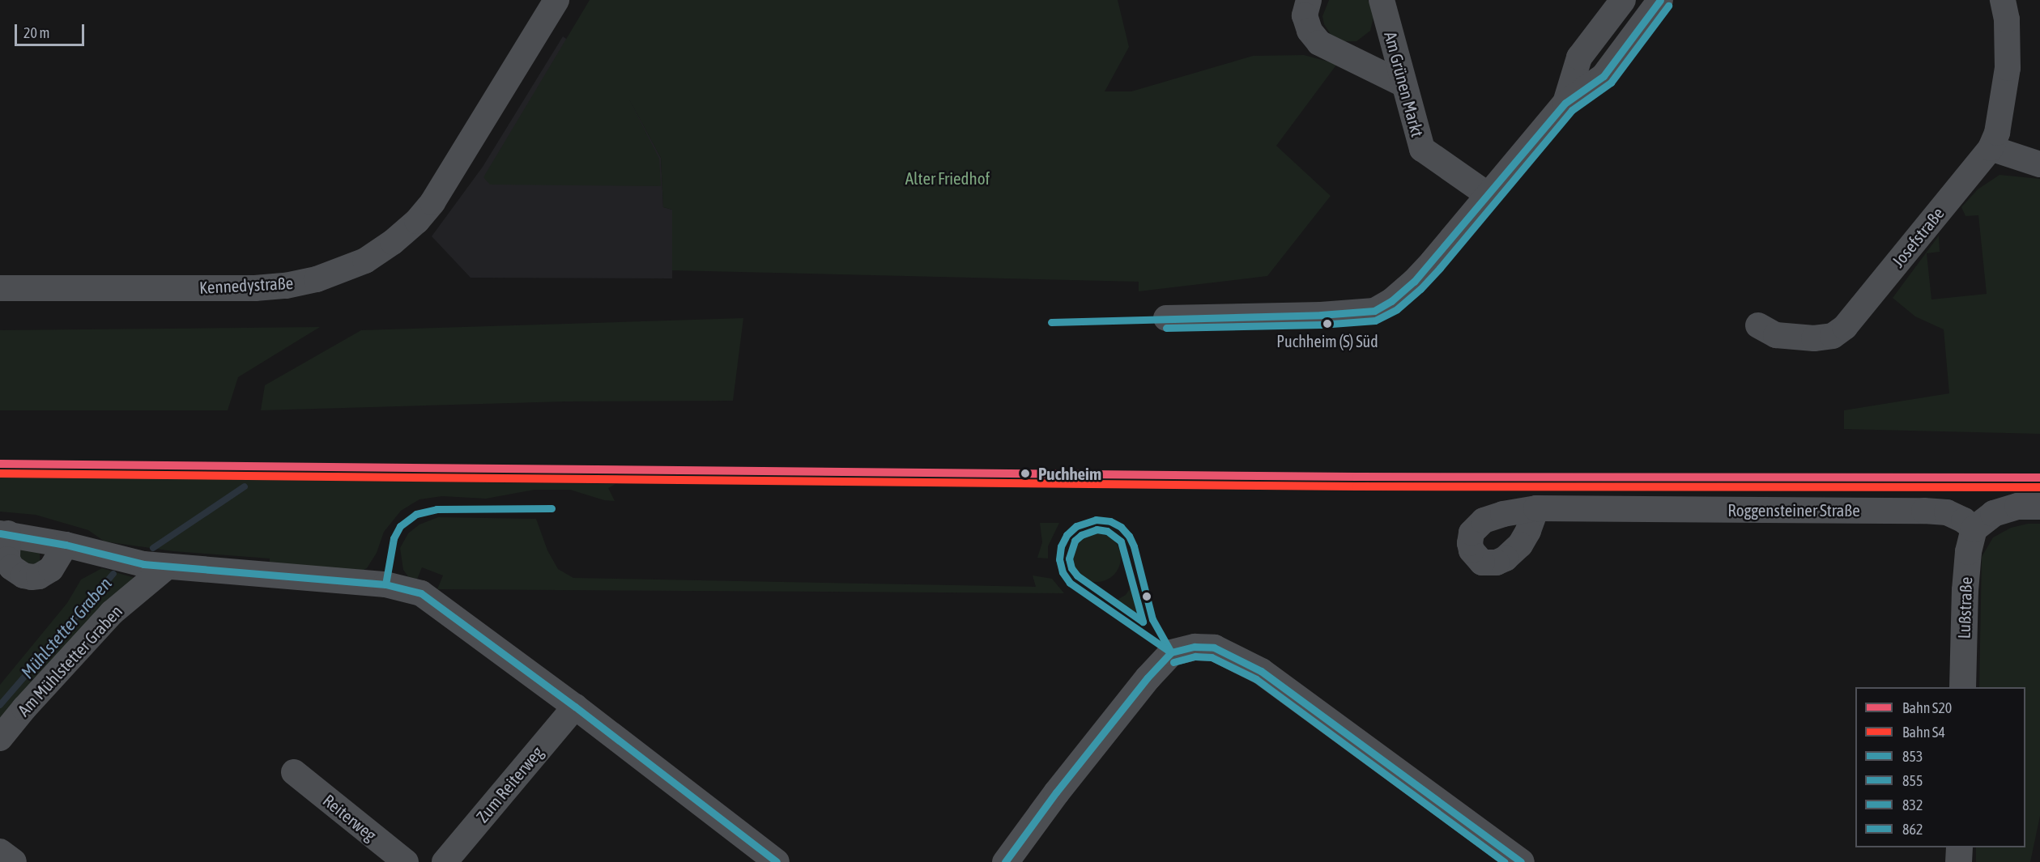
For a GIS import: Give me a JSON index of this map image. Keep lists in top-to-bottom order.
{
  "streets": {
    "street": [
      "Am Grünen Markt",
      "Josefstraße",
      "Kennedystraße",
      "Roggensteiner Straße",
      "Lußstraße",
      "Am Mühlstetter Graben",
      "Zum Reiterweg",
      "Reiterweg"
    ]
  },
  "crossings": [
    ["Roggensteiner Straße", "Lußstraße"]
  ],
  "water": ["Mühlstetter Graben"],
  "parks": ["Alter Friedhof"],
  "places": ["Puchheim (S) Süd", "Puchheim"],
  "lines": [
    "transit line 853",
    "transit line 862",
    "rail line S20",
    "rail line S4",
    "transit line 855",
    "transit line 832"
  ],
  "legend": [
    "Bahn S20",
    "Bahn S4",
    "853",
    "855",
    "832",
    "862"
  ],
  "scale_bar": "20 m"
}
